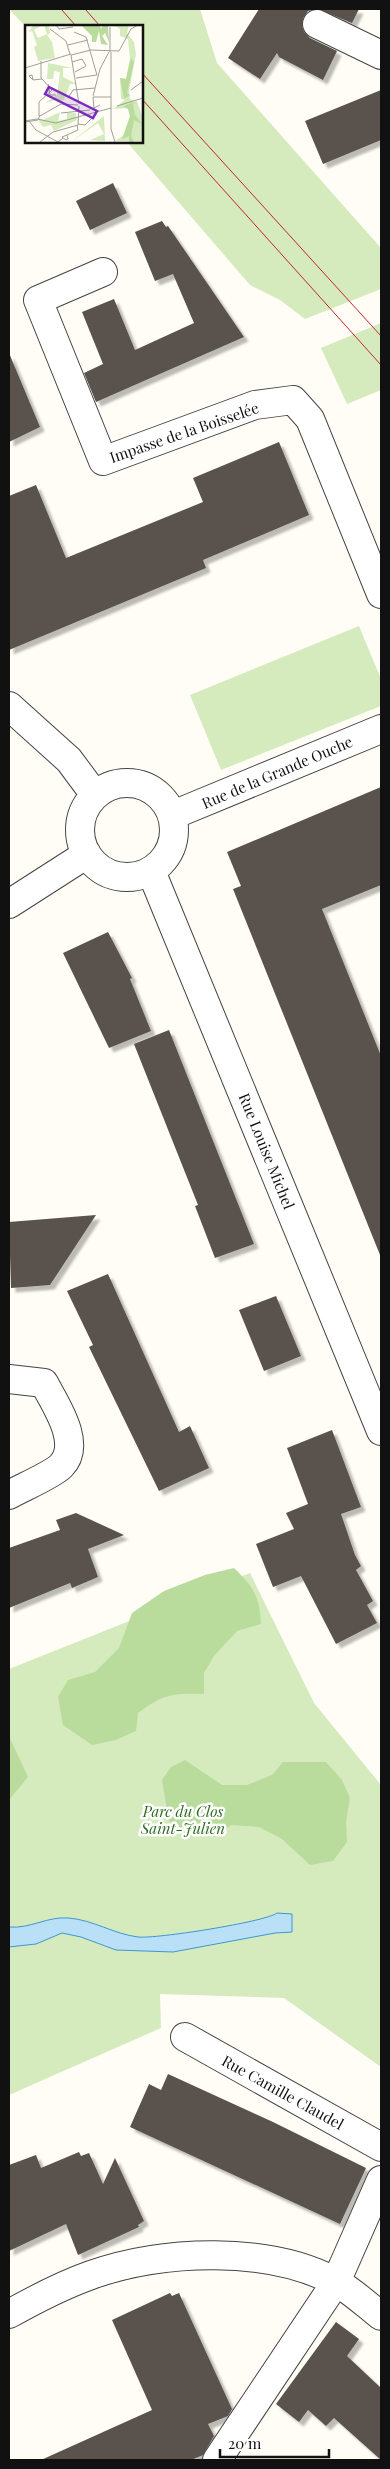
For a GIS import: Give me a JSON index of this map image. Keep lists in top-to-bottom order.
{
  "streets": {
    "street": [
      "Impasse de la Boisselée",
      "Rue de la Grande Ouche",
      "Rue Louise Michel",
      "Rue Camille Claudel"
    ]
  },
  "crossings": [
    ["Rue de la Grande Ouche", "Rue Louise Michel"]
  ],
  "parks": ["Parc du Clos Saint-Julien"],
  "scale_bar": "20 m"
}
